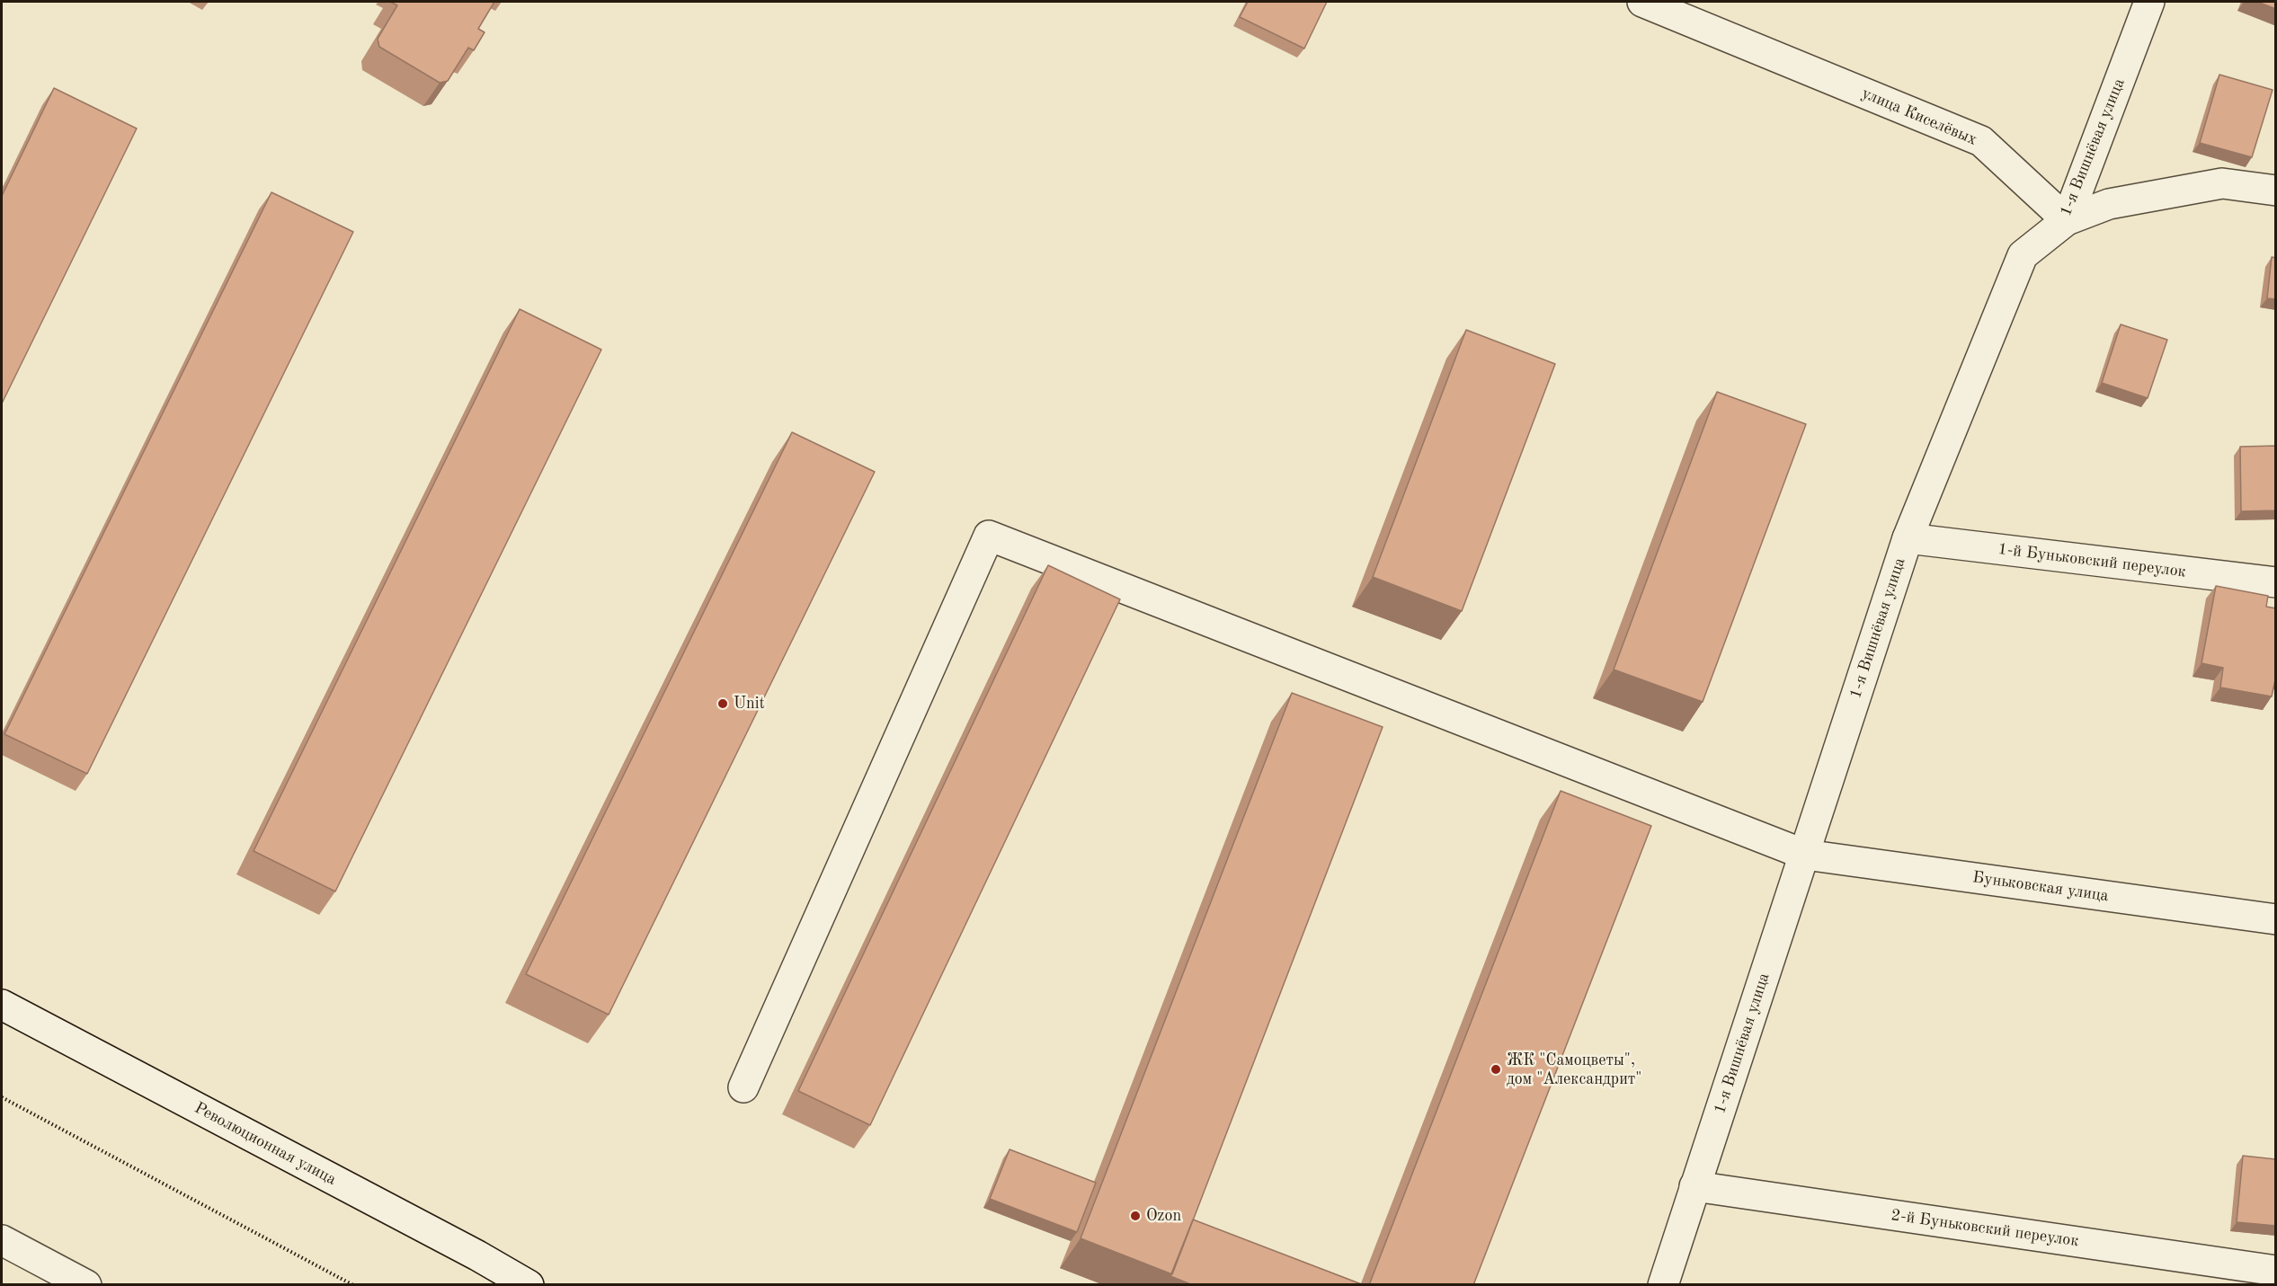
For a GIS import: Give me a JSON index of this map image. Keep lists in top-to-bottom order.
{
  "streets": {
    "street": [
      "улица Киселёвых",
      "1-я Вишнёвая улица",
      "1-й Буньковский переулок",
      "Буньковская улица",
      "Революционная улица",
      "2-й Буньковский переулок"
    ]
  },
  "crossings": [
    ["улица Киселёвых", "1-я Вишнёвая улица"],
    ["1-я Вишнёвая улица", "1-й Буньковский переулок"],
    ["1-я Вишнёвая улица", "Буньковская улица"],
    ["1-я Вишнёвая улица", "2-й Буньковский переулок"]
  ],
  "places": ["Unit", "ЖК \"Самоцветы\", дом \"Александрит\"", "Ozon"]
}
